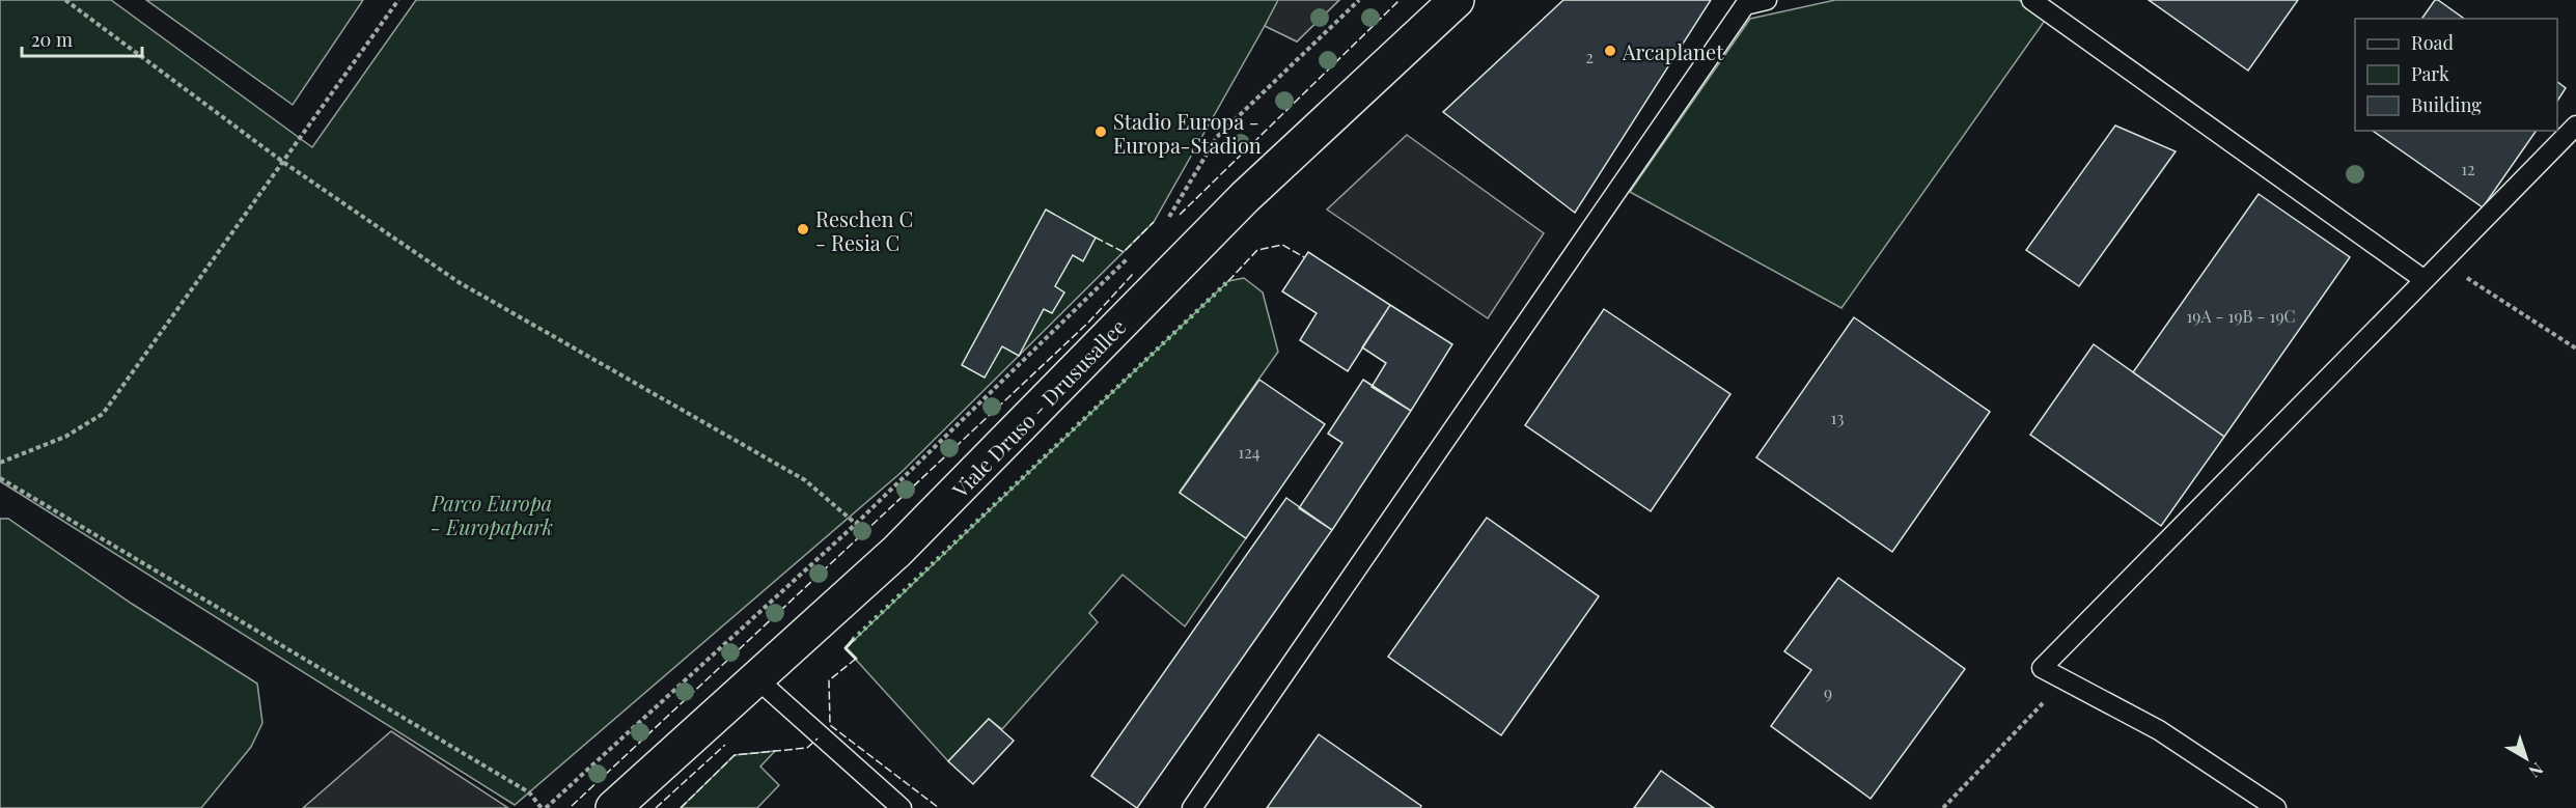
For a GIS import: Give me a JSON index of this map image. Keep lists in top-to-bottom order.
{
  "streets": {
    "main road": ["Viale Druso - Drususallee"]
  },
  "parks": ["Parco Europa - Europapark"],
  "places": ["Arcaplanet", "Stadio Europa - Europa-Stadion", "Reschen C - Resia C"],
  "house_numbers": [
    "2",
    "12",
    "19A - 19B - 19C",
    "13",
    "124",
    "9"
  ],
  "legend": ["Road", "Park", "Building"],
  "scale_bar": "20 m",
  "north": "bottom right"
}
